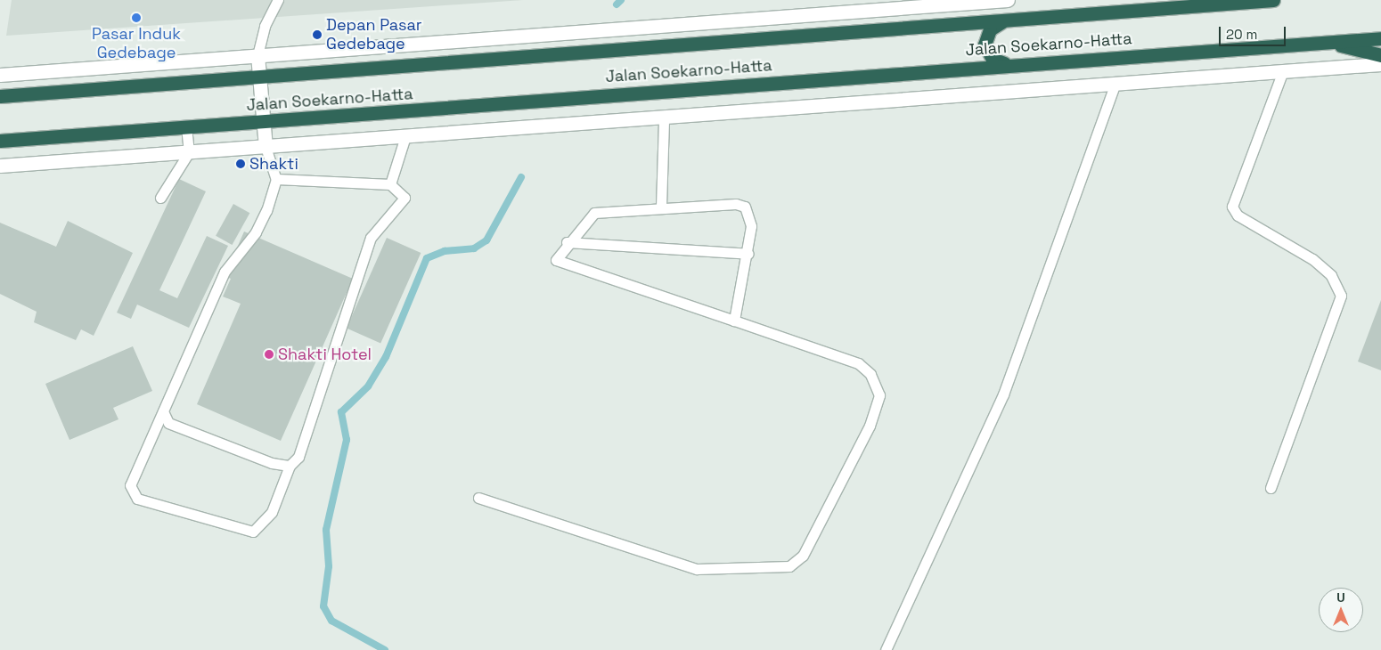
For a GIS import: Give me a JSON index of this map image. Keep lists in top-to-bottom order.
{
  "streets": {
    "highway": ["Jalan Soekarno-Hatta"]
  },
  "places": [
    "Pasar Induk Gedebage",
    "Depan Pasar Gedebage",
    "Shakti",
    "Shakti Hotel"
  ],
  "scale_bar": "20 m",
  "north": "top"
}
